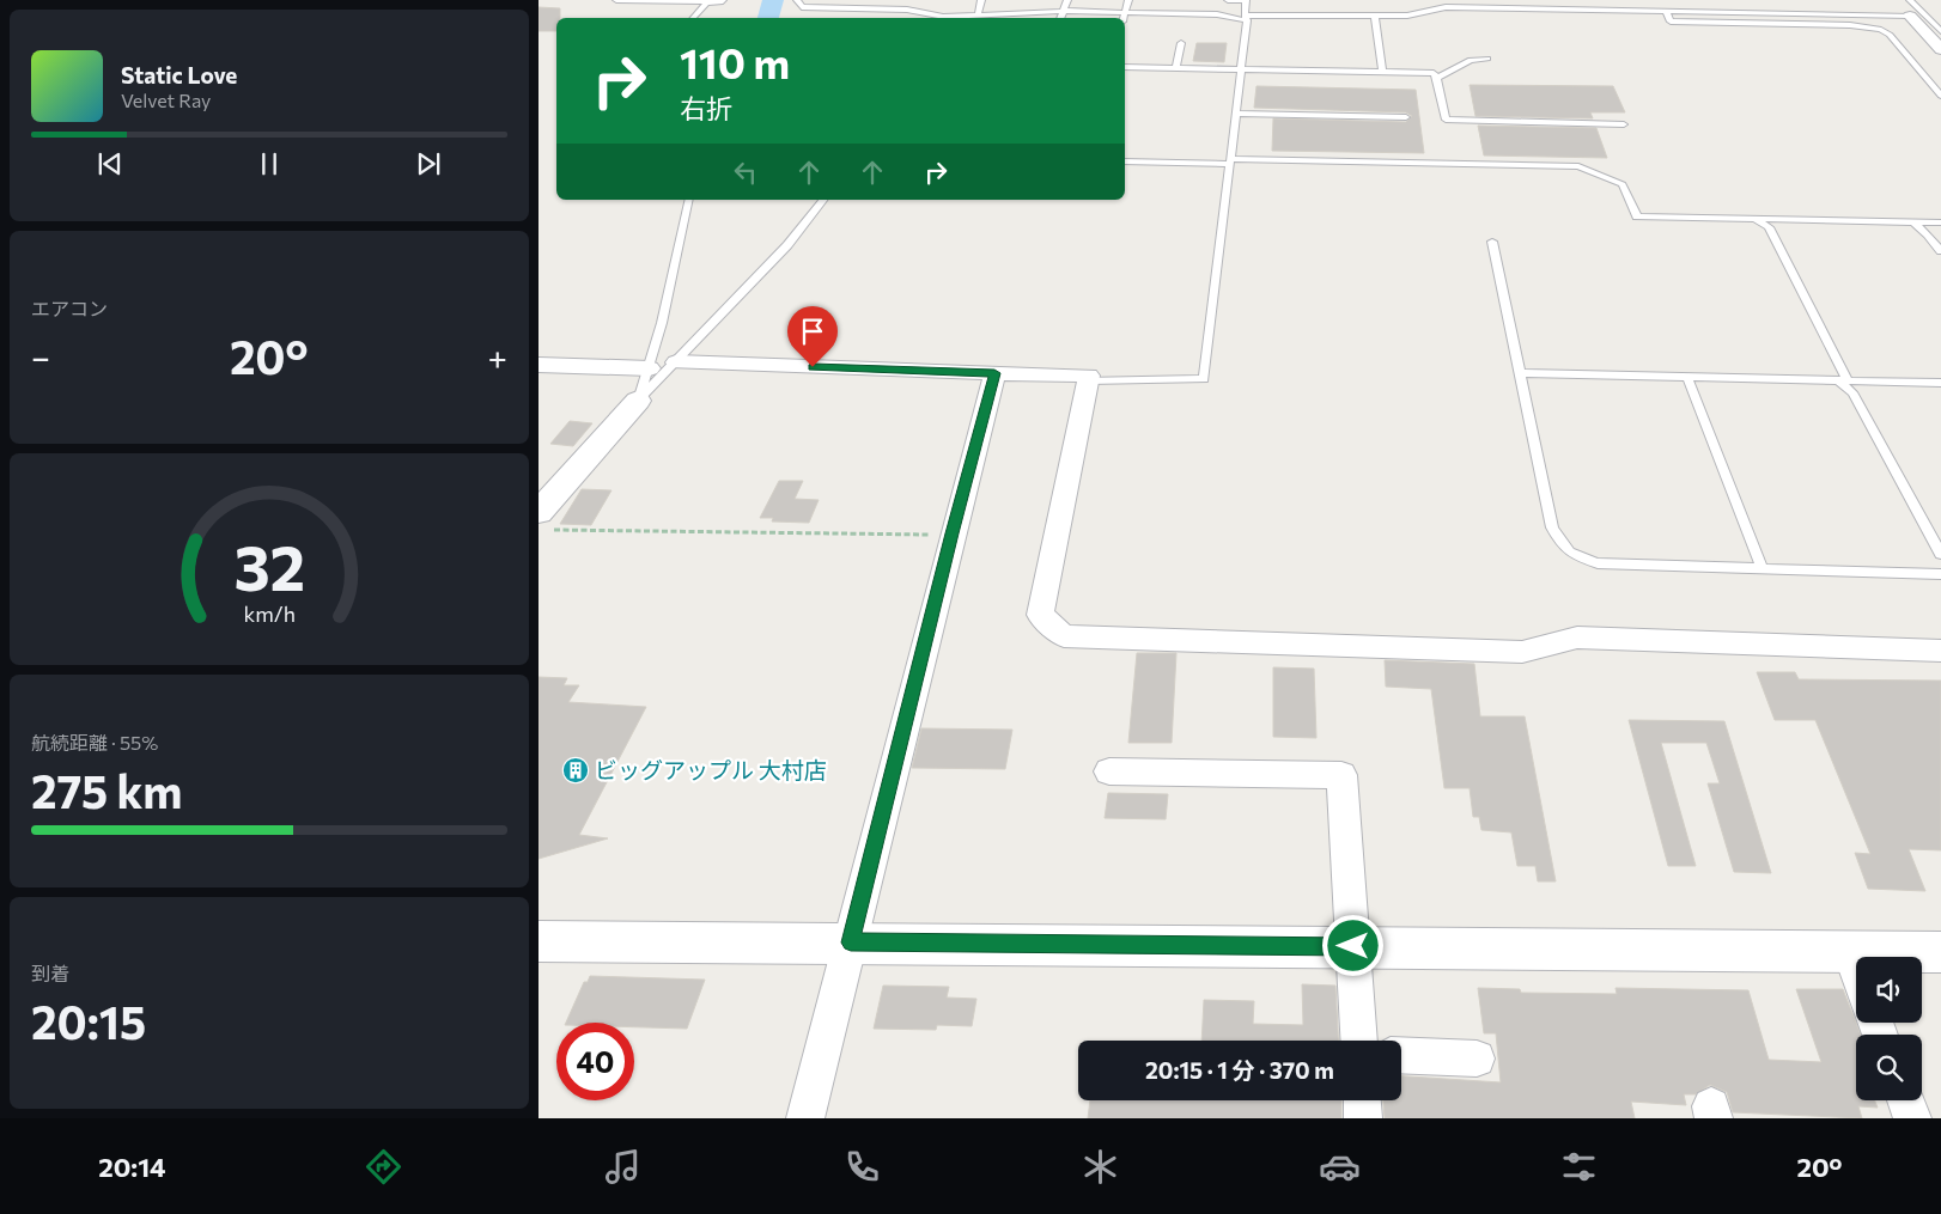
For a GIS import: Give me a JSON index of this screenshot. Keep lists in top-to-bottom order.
{
  "places": {
    "building": ["ビッグアップル 大村店"]
  },
  "page": {
    "turn": ["110 m", "右折"],
    "song": ["Static Love", "Velvet Ray"],
    "tile": [
      "エアコン",
      ["航続距離 · 55%", "275 km"],
      ["到着", "20:15"]
    ],
    "heat": ["−", "20°", "+"],
    "limit": "40",
    "trip": "20:15 · 1 分 · 370 m",
    "tabs": ["20:14", "20°"],
    "gauge": ["32", "km/h"]
  }
}
